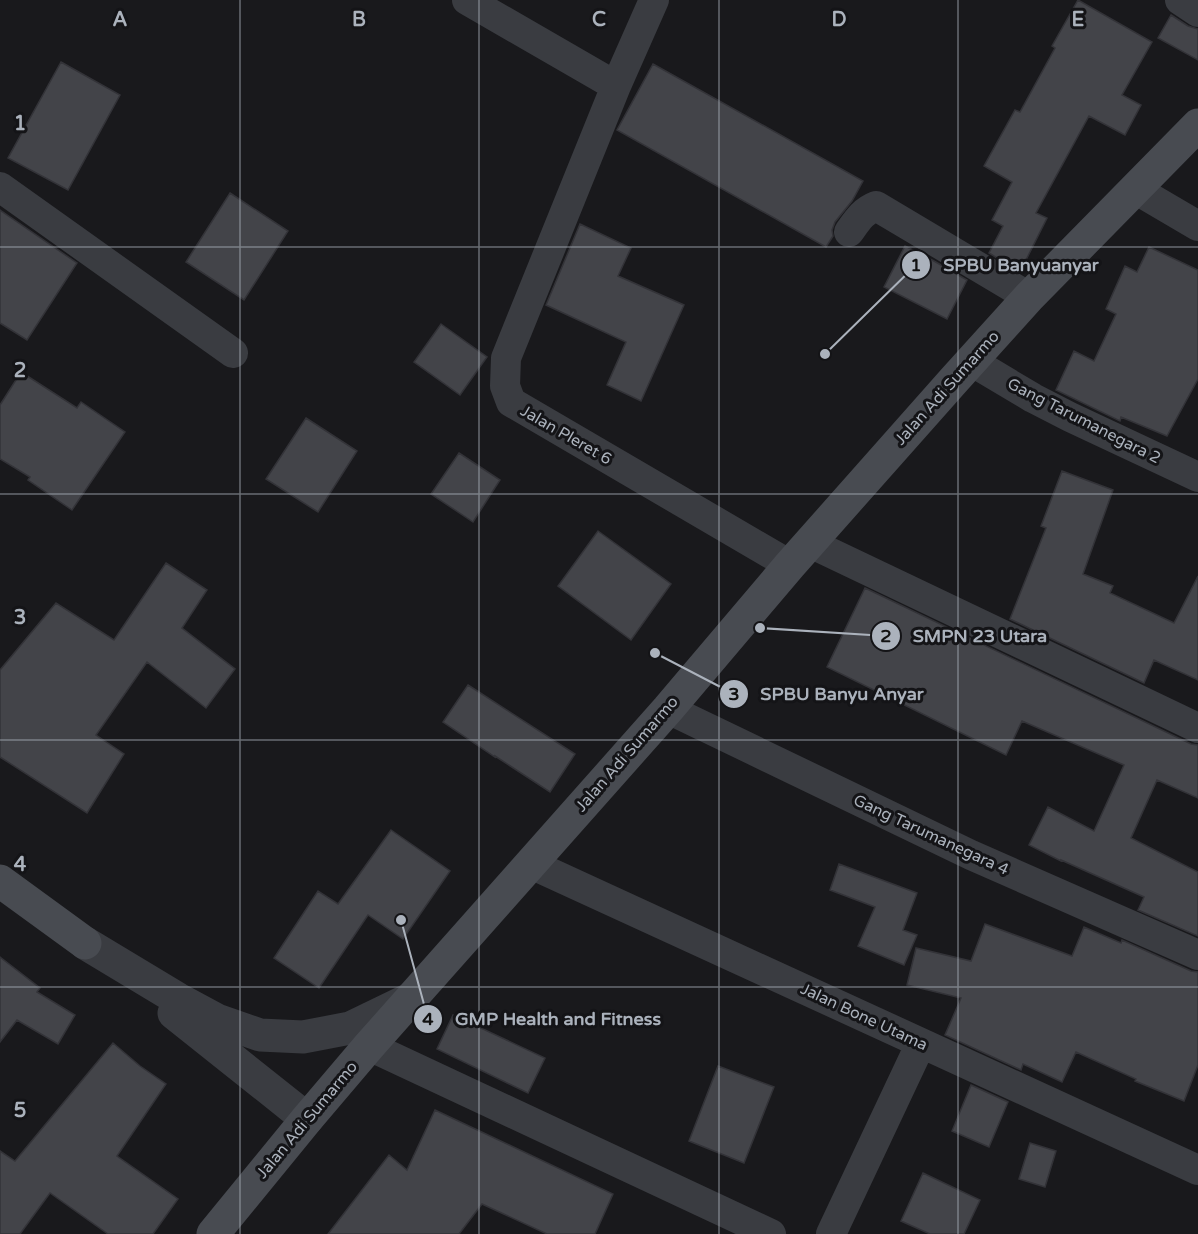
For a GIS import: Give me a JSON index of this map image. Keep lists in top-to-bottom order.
{
  "streets": {
    "main road": ["Jalan Adi Sumarmo"],
    "street": [
      "Gang Tarumanegara 2",
      "Jalan Pleret 6",
      "Gang Tarumanegara 4",
      "Jalan Bone Utama"
    ]
  },
  "crossings": [
    ["Jalan Adi Sumarmo", "Gang Tarumanegara 2"],
    ["Jalan Adi Sumarmo", "Jalan Pleret 6"],
    ["Jalan Adi Sumarmo", "Gang Tarumanegara 4"],
    ["Jalan Adi Sumarmo", "Jalan Bone Utama"]
  ],
  "places": [
    "SPBU Banyuanyar",
    "SMPN 23 Utara",
    "SPBU Banyu Anyar",
    "GMP Health and Fitness"
  ],
  "grid": {
    "columns": [
      "A",
      "B",
      "C",
      "D",
      "E"
    ],
    "rows": [
      "1",
      "2",
      "3",
      "4",
      "5"
    ]
  }
}
